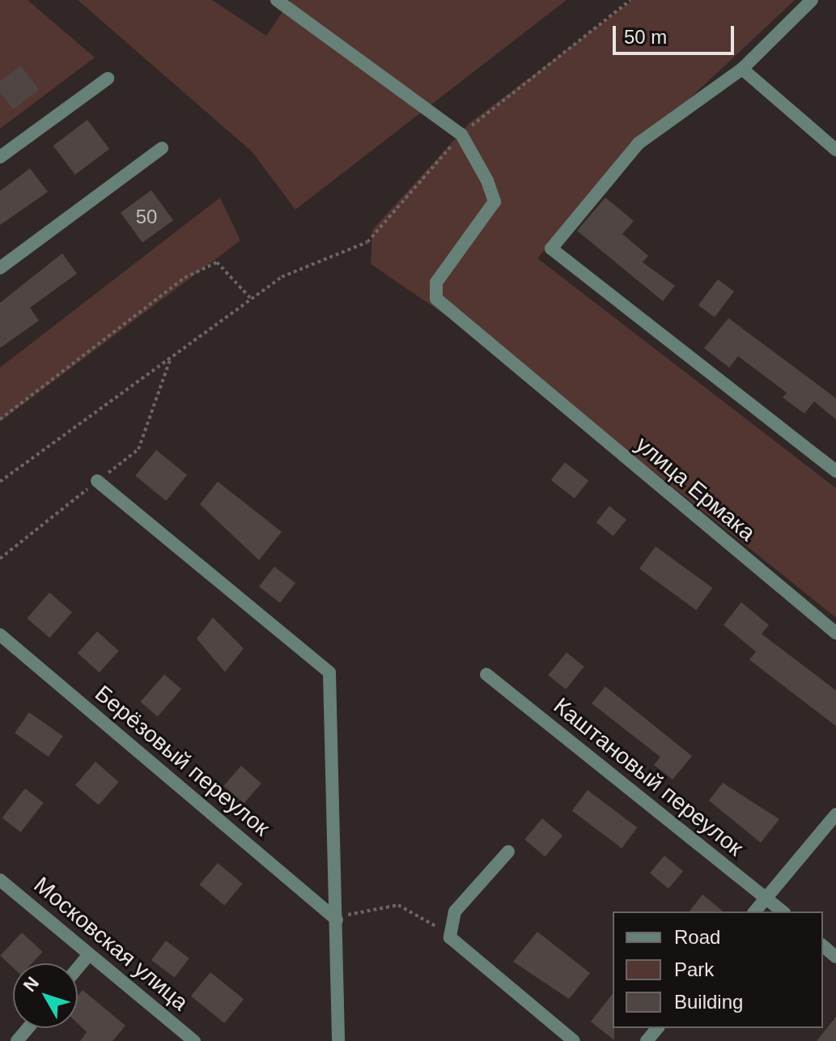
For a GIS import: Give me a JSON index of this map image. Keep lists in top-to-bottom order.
{
  "streets": {
    "street": [
      "улица Ермака",
      "Берёзовый переулок",
      "Каштановый переулок",
      "Московская улица"
    ]
  },
  "house_numbers": ["50"],
  "legend": ["Road", "Park", "Building"],
  "scale_bar": "50 m",
  "north": "top left"
}
